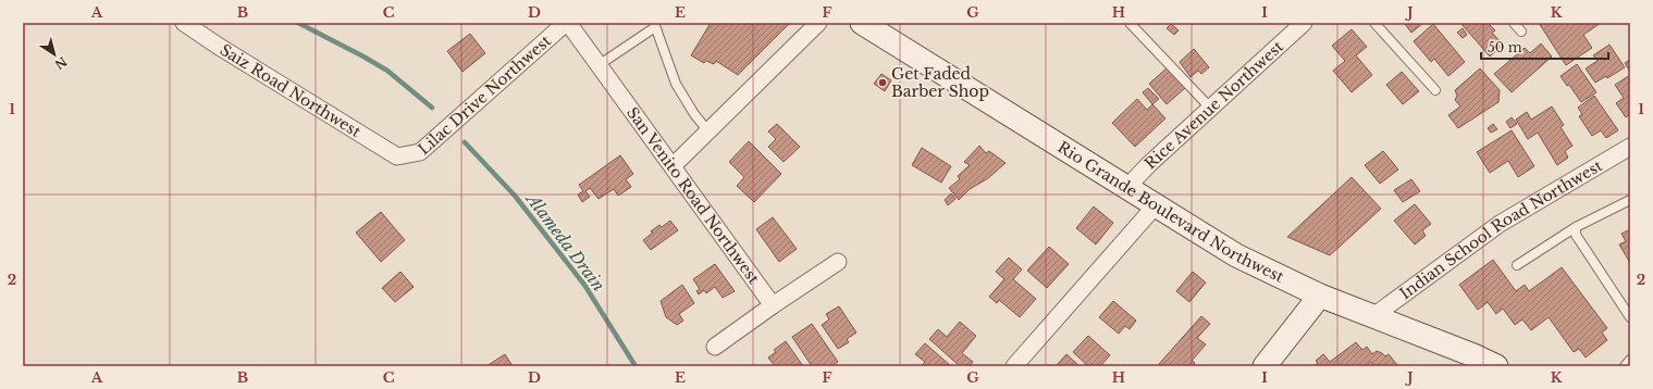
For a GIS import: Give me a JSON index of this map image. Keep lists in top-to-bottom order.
{
  "streets": {
    "main road": ["Rio Grande Boulevard Northwest"],
    "street": [
      "Saiz Road Northwest",
      "Lilac Drive Northwest",
      "Rice Avenue Northwest",
      "San Venito Road Northwest",
      "Indian School Road Northwest"
    ]
  },
  "crossings": [
    ["Saiz Road Northwest", "Lilac Drive Northwest"],
    ["Lilac Drive Northwest", "San Venito Road Northwest"],
    ["Rice Avenue Northwest", "Rio Grande Boulevard Northwest"],
    ["Rio Grande Boulevard Northwest", "Indian School Road Northwest"]
  ],
  "water": ["Alameda Drain"],
  "places": ["Get Faded Barber Shop"],
  "scale_bar": "50 m",
  "north": "bottom right",
  "grid": {
    "columns": [
      "A",
      "B",
      "C",
      "D",
      "E",
      "F",
      "G",
      "H",
      "I",
      "J",
      "K"
    ],
    "rows": ["1", "2"]
  }
}
